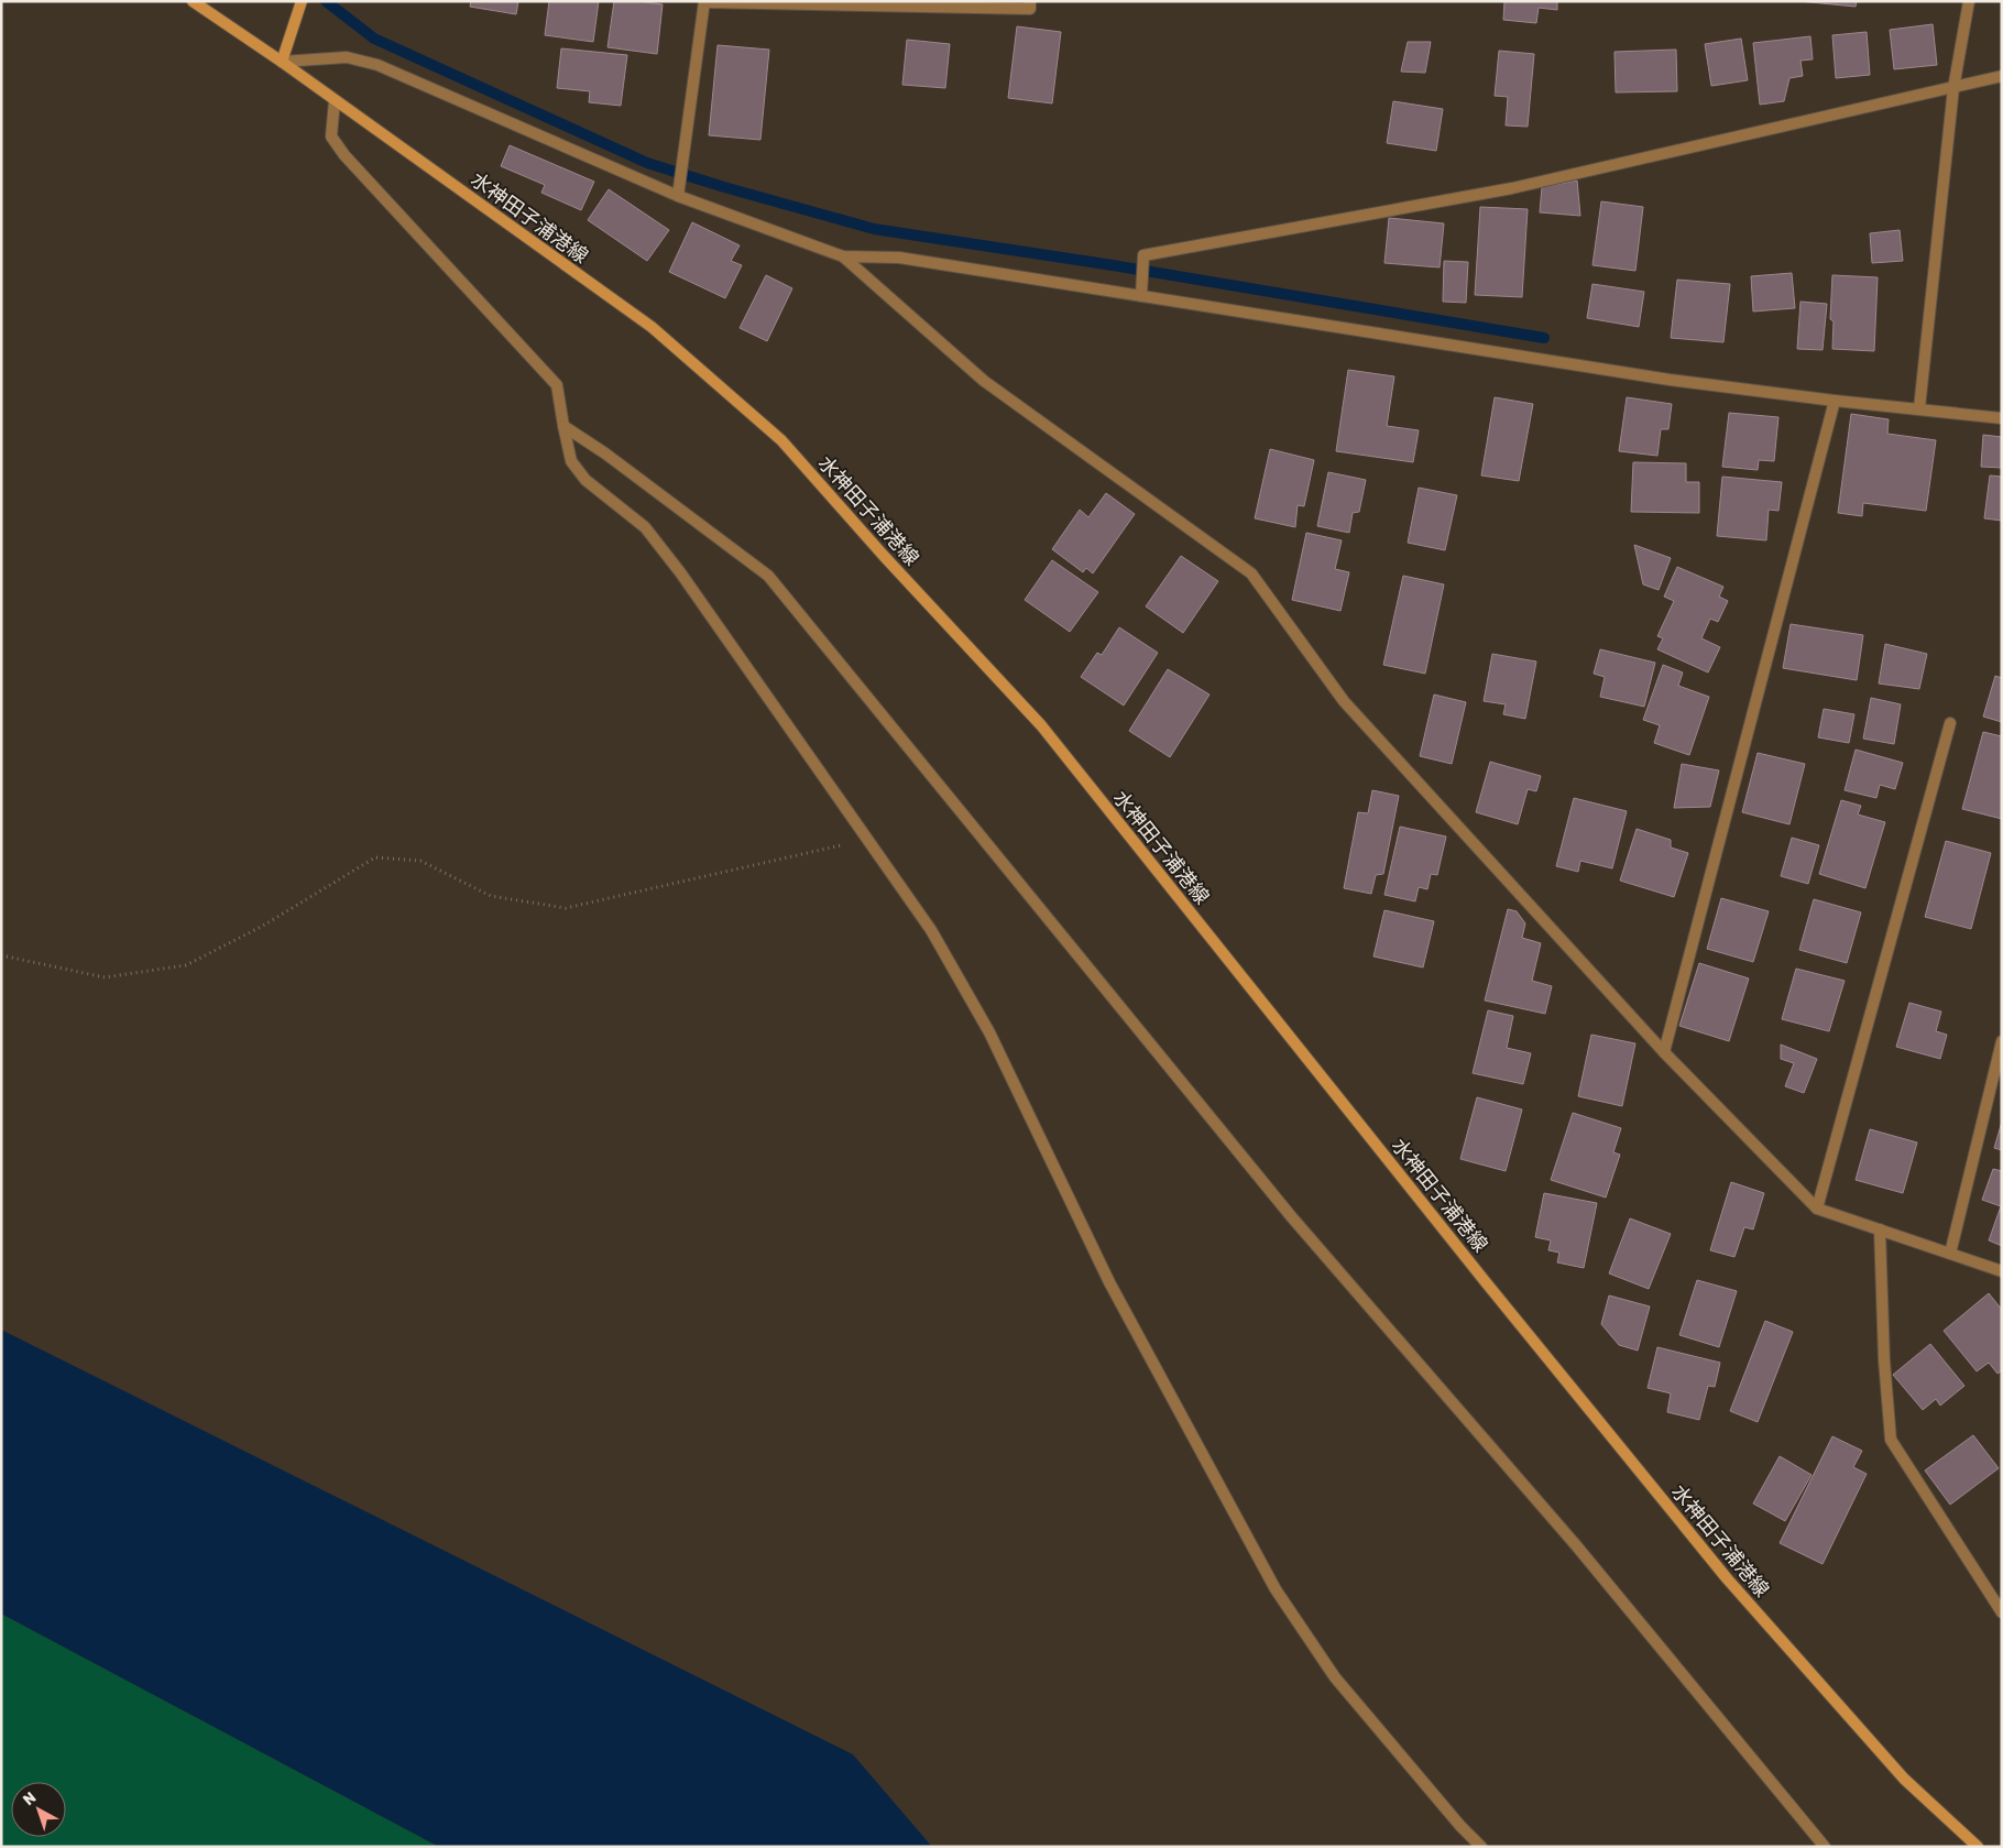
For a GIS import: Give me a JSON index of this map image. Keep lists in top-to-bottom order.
{
  "streets": {
    "main road": ["水神田子浦港線"]
  },
  "north": "top left"
}
